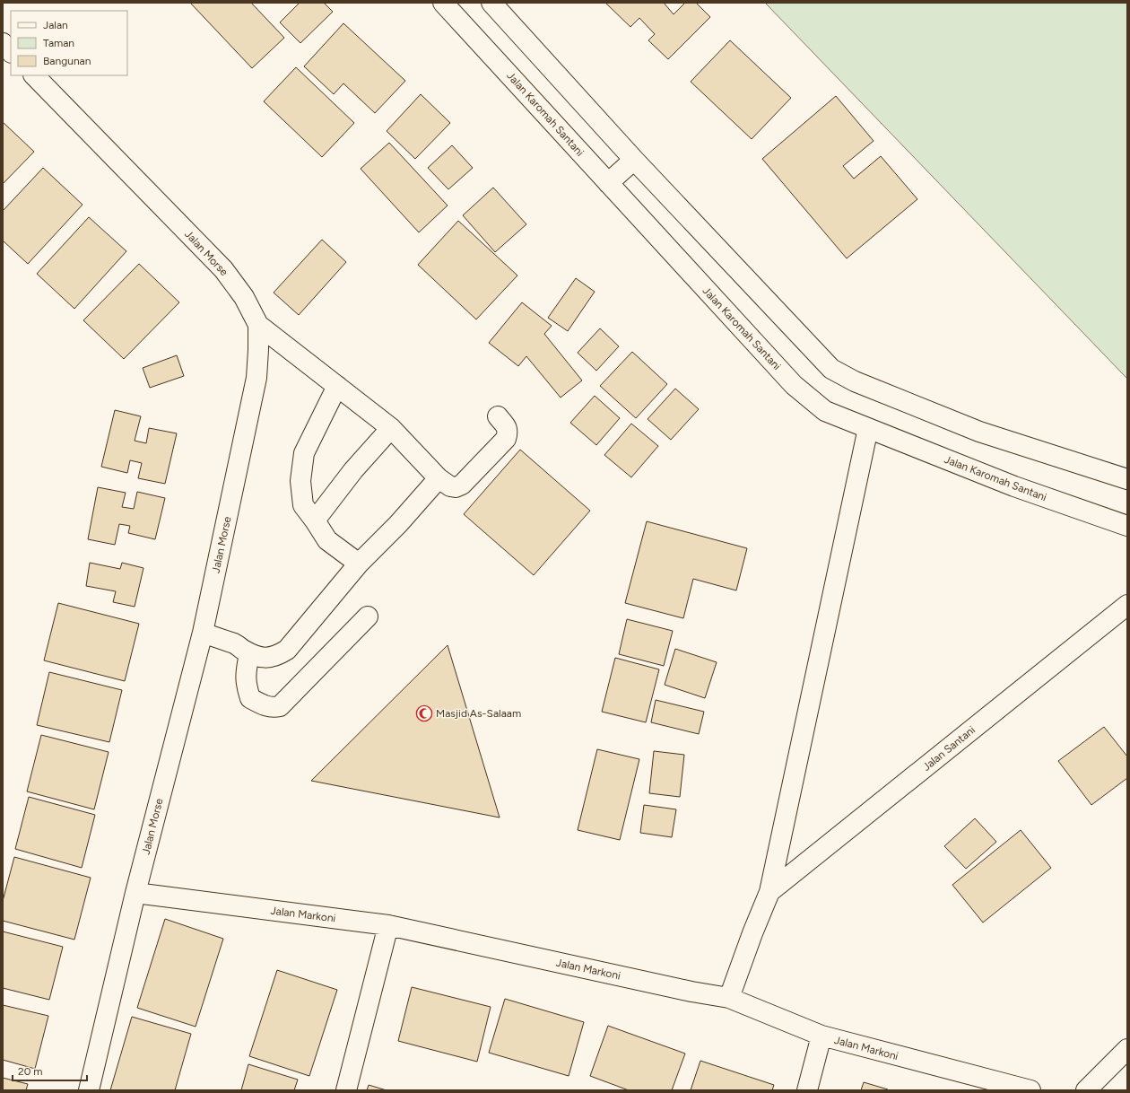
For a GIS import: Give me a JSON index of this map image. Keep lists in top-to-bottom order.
{
  "streets": {
    "street": [
      "Jalan Karomah Santani",
      "Jalan Morse",
      "Jalan Santani",
      "Jalan Markoni"
    ]
  },
  "crossings": [
    ["Jalan Morse", "Jalan Markoni"]
  ],
  "places": {
    "mosque": ["Masjid As-Salaam"]
  },
  "legend": ["Jalan", "Taman", "Bangunan"],
  "scale_bar": "20 m"
}
